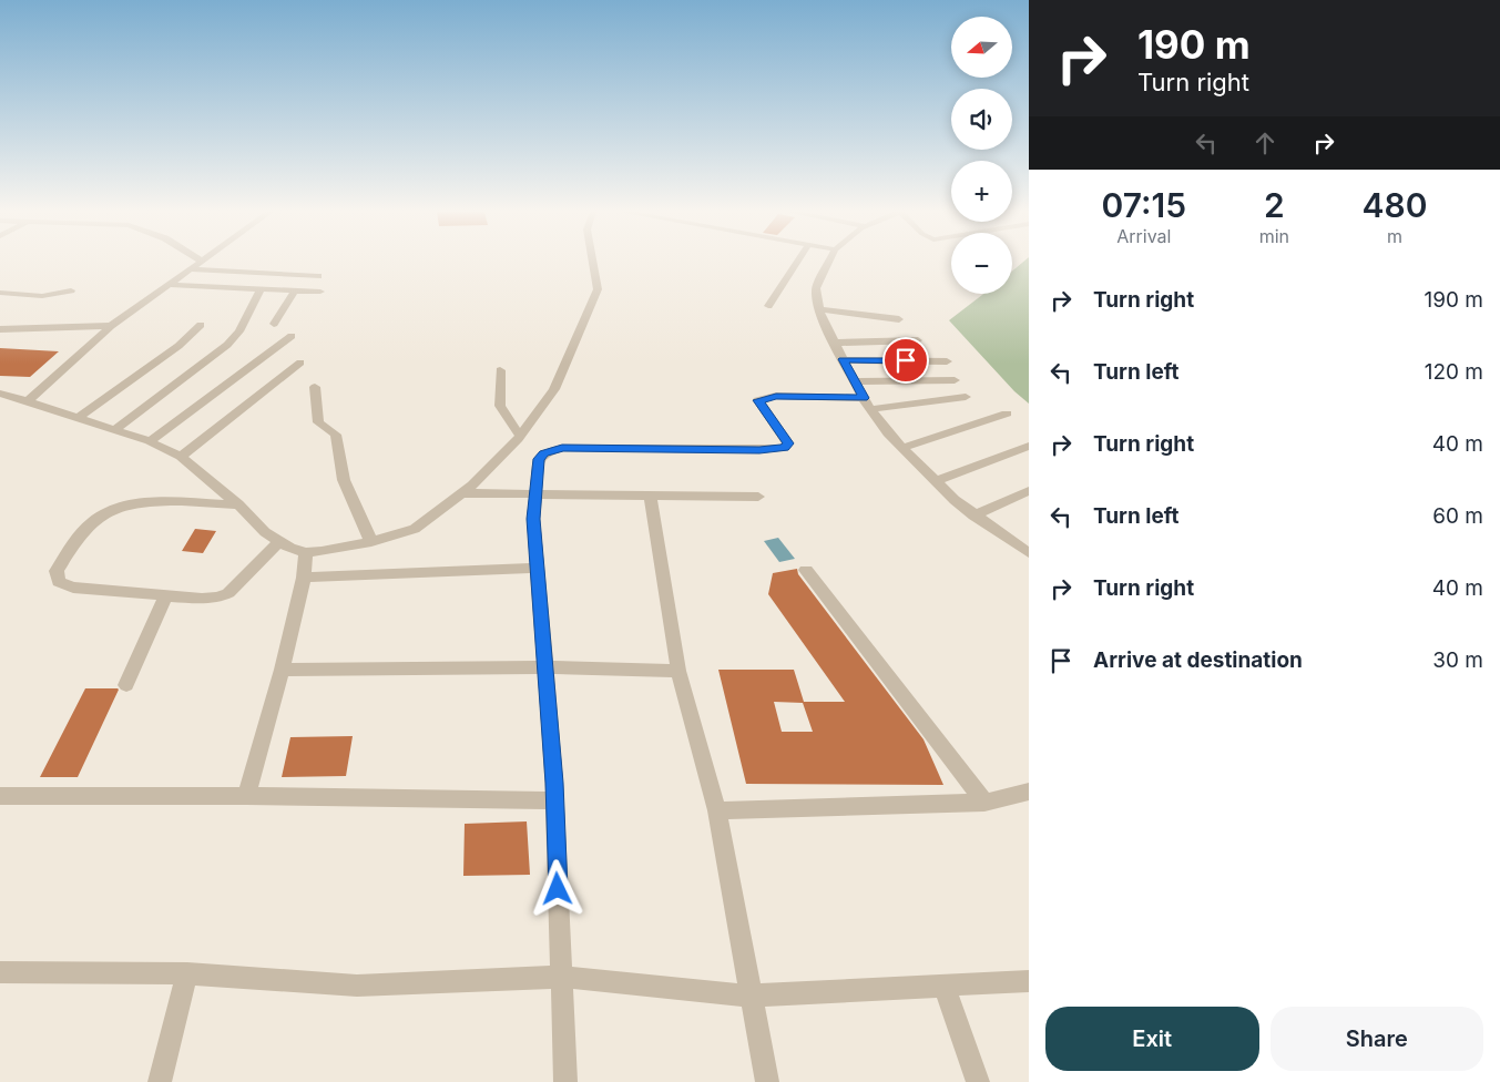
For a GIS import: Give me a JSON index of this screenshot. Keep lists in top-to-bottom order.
{
  "north": "left",
  "page": {
    "turn": ["190 m", "Turn right"],
    "map_buttons": ["+", "−"],
    "eta": [
      "07:15",
      "Arrival",
      "2",
      "min",
      "480",
      "m"
    ],
    "list": [
      {
        "name": "Turn right",
        "value": "190 m"
      },
      {
        "name": "Turn left",
        "value": "120 m"
      },
      {
        "name": "Turn right",
        "value": "40 m"
      },
      {
        "name": "Turn left",
        "value": "60 m"
      },
      {
        "name": "Turn right",
        "value": "40 m"
      },
      {
        "name": "Arrive at destination",
        "value": "30 m"
      }
    ],
    "buttons": ["Exit", "Share"]
  }
}
